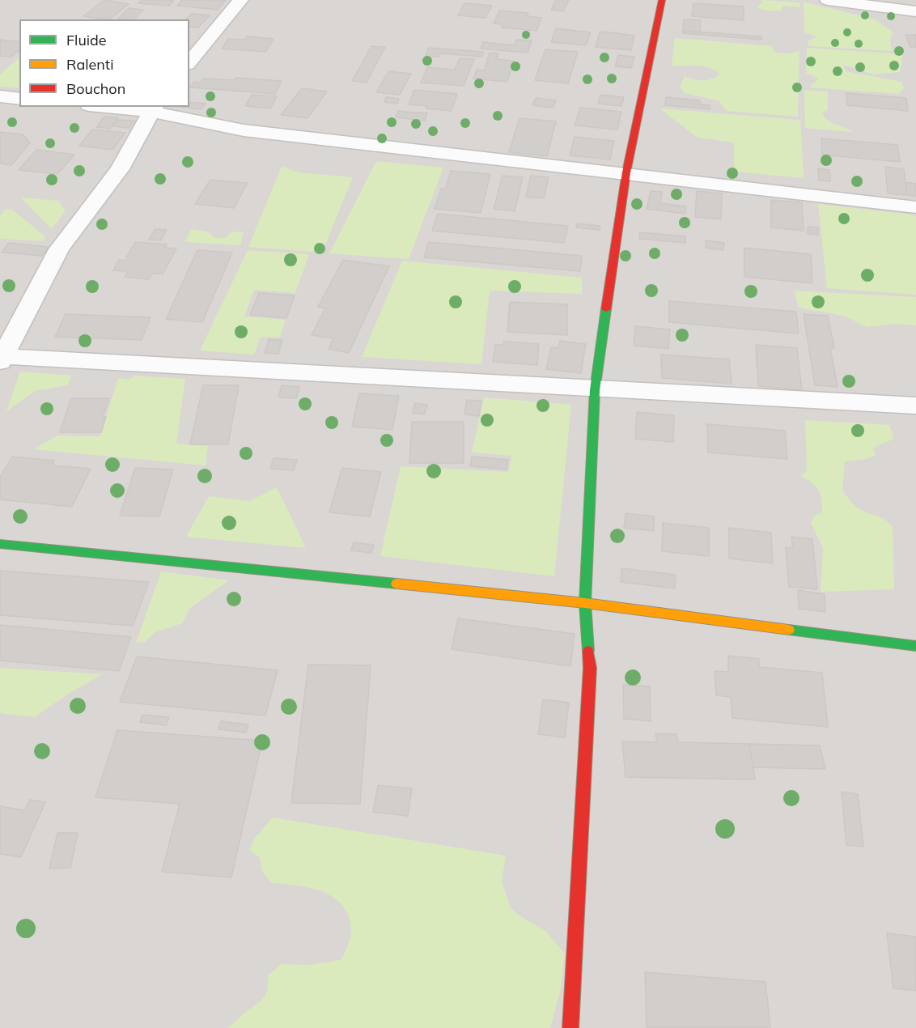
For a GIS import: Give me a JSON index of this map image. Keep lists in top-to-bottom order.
{
  "legend": ["Fluide", "Ralenti", "Bouchon"]
}
